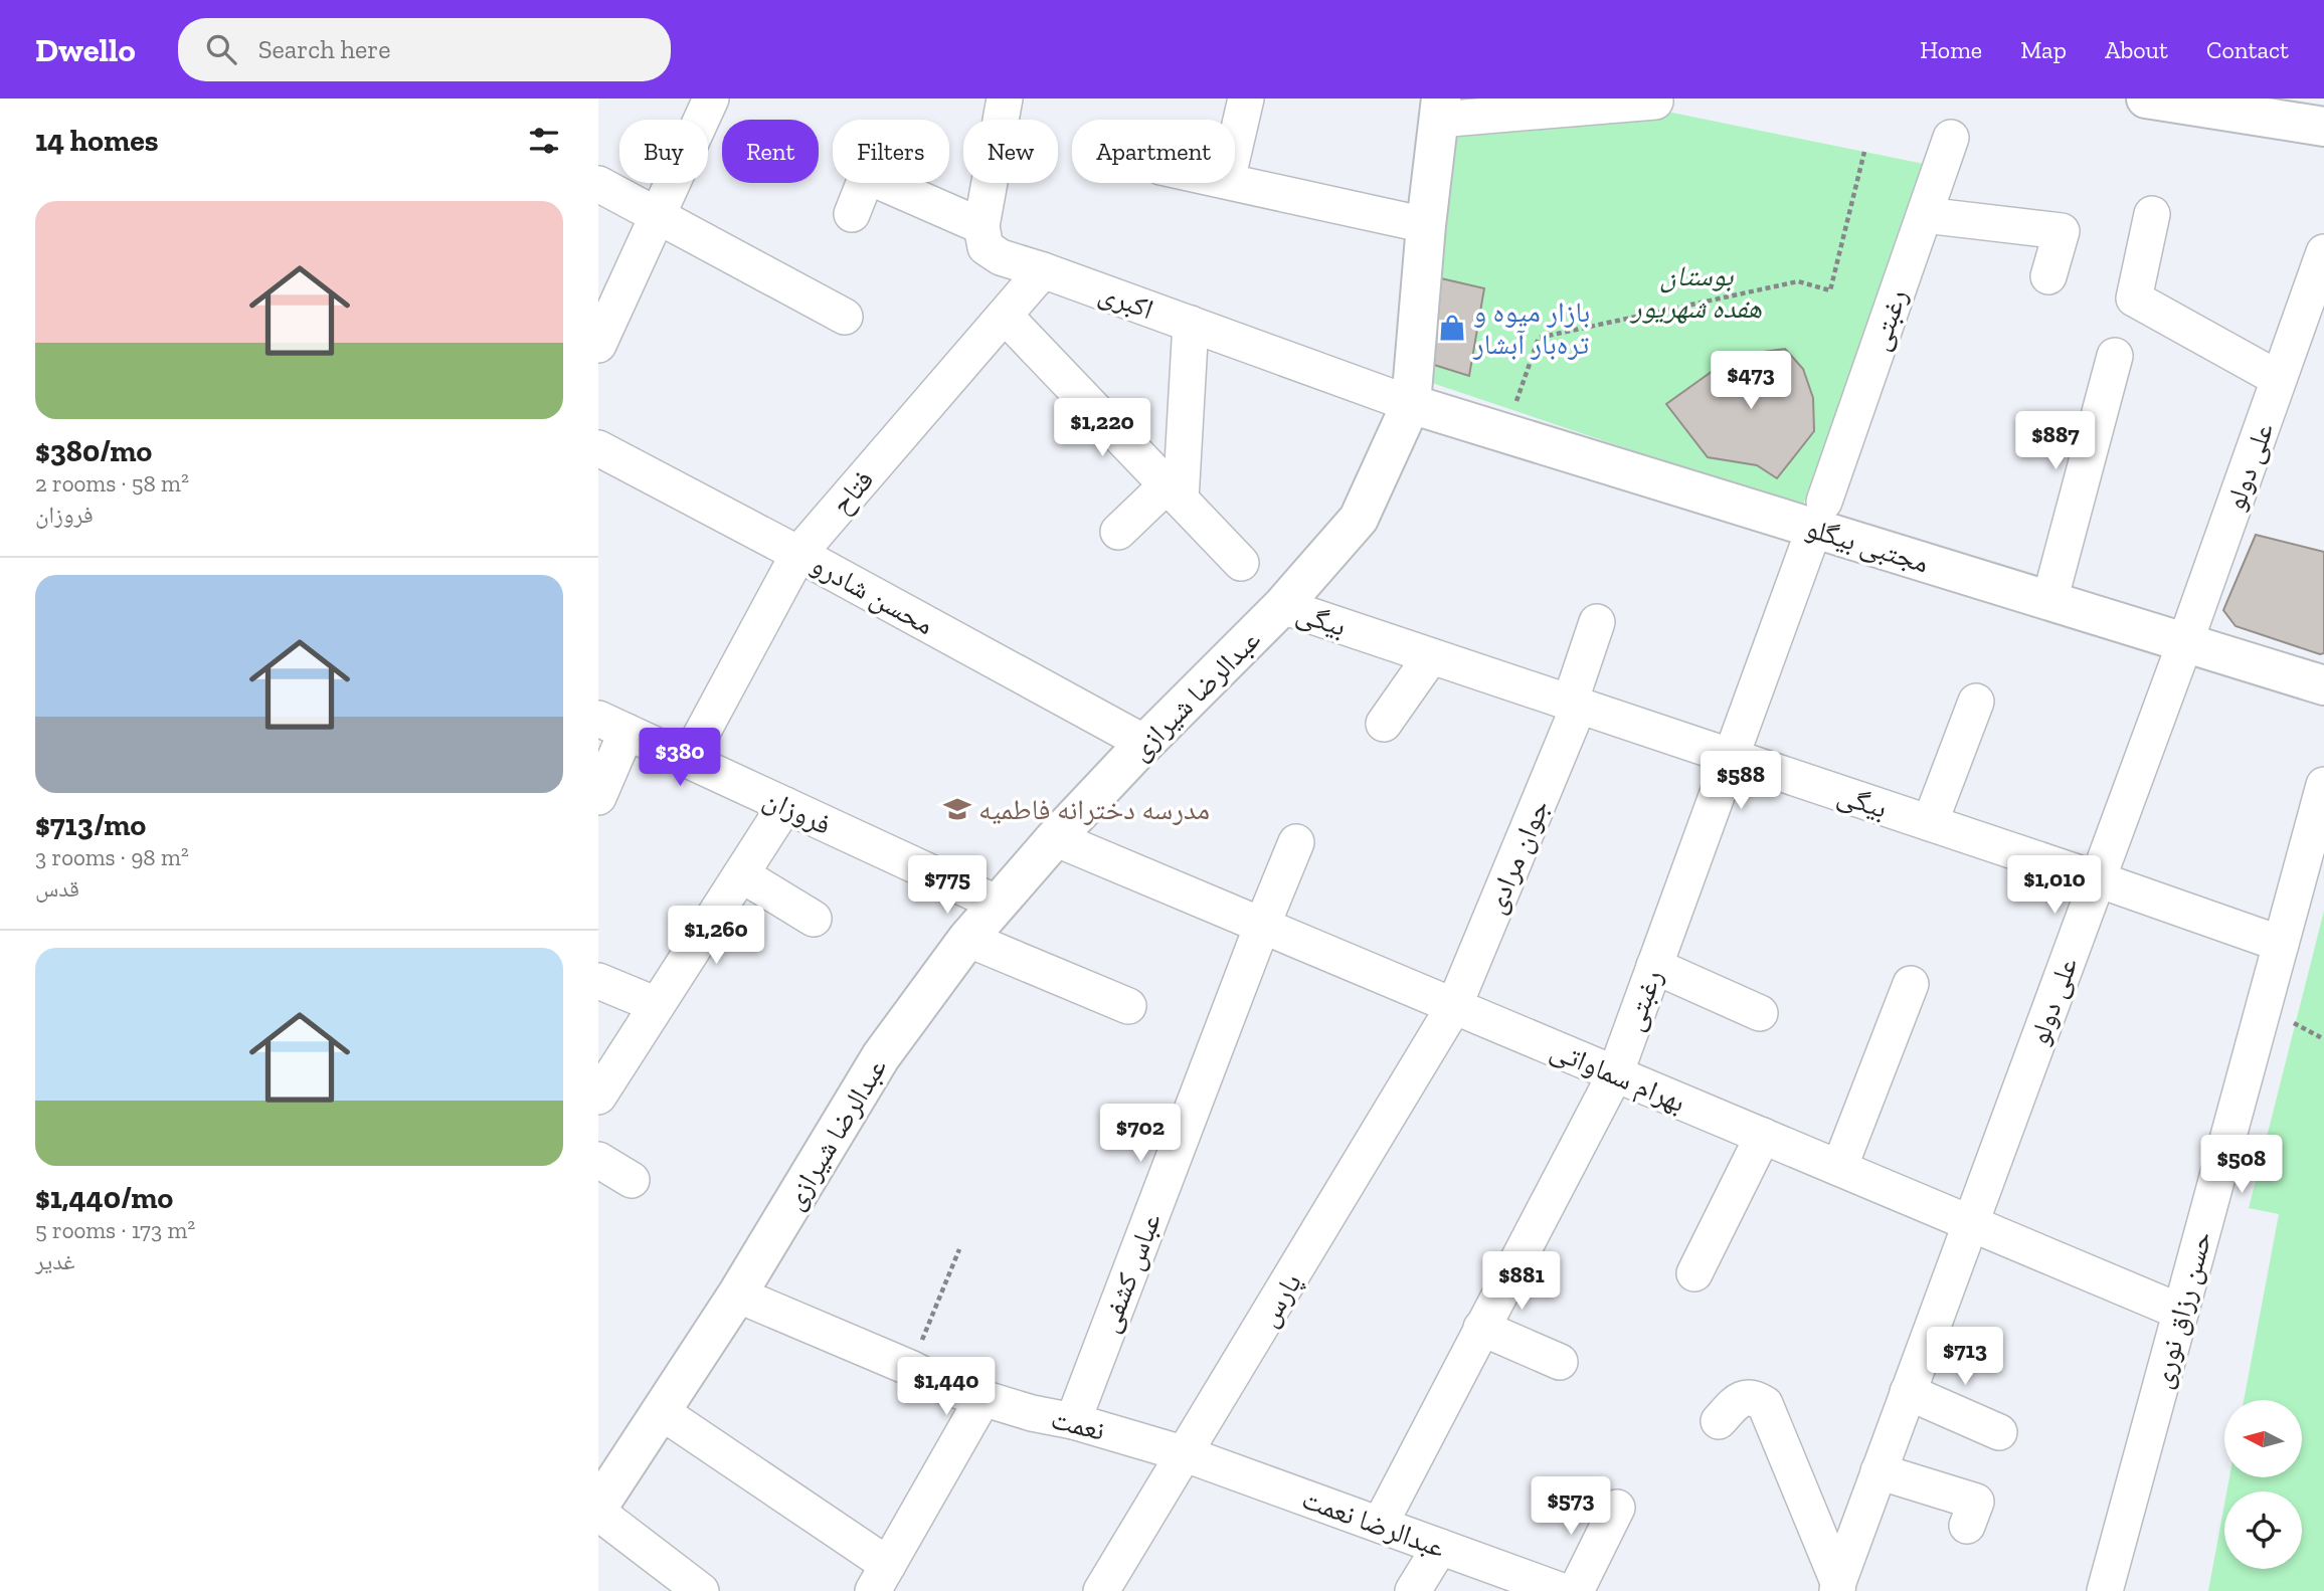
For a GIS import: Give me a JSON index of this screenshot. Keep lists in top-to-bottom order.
{
  "streets": {
    "street": [
      "اکبری",
      "رغبتی",
      "علی دولو",
      "فتاح",
      "مجتبی بیگلو",
      "محسن شادرو",
      "بیگی",
      "عبدالرضا شیرازی",
      "فروزان",
      "جوان مرادی",
      "بهرام سماواتی",
      "عباس کشفی",
      "پارس",
      "حسن رزاق نوری",
      "نعمت",
      "عبدالرضا نعمت"
    ]
  },
  "crossings": [
    ["اکبری", "فتاح"],
    ["اکبری", "مجتبی بیگلو"],
    ["اکبری", "عبدالرضا شیرازی"],
    ["رغبتی", "مجتبی بیگلو"],
    ["رغبتی", "بیگی"],
    ["رغبتی", "بهرام سماواتی"],
    ["رغبتی", "عبدالرضا نعمت"],
    ["علی دولو", "مجتبی بیگلو"],
    ["علی دولو", "بیگی"],
    ["علی دولو", "بهرام سماواتی"],
    ["فتاح", "محسن شادرو"],
    ["مجتبی بیگلو", "عبدالرضا شیرازی"],
    ["محسن شادرو", "عبدالرضا شیرازی"],
    ["بیگی", "عبدالرضا شیرازی"],
    ["بیگی", "جوان مرادی"],
    ["بیگی", "حسن رزاق نوری"],
    ["عبدالرضا شیرازی", "فروزان"],
    ["عبدالرضا شیرازی", "بهرام سماواتی"],
    ["عبدالرضا شیرازی", "نعمت"],
    ["جوان مرادی", "بهرام سماواتی"],
    ["جوان مرادی", "پارس"],
    ["بهرام سماواتی", "عباس کشفی"],
    ["بهرام سماواتی", "پارس"],
    ["بهرام سماواتی", "حسن رزاق نوری"],
    ["عباس کشفی", "نعمت"],
    ["پارس", "نعمت"],
    ["پارس", "عبدالرضا نعمت"],
    ["نعمت", "عبدالرضا نعمت"]
  ],
  "parks": ["بوستان هفده شهریور"],
  "places": {
    "shop": ["بازار میوه و تره‌بار آبشار"],
    "school or university": ["مدرسه دخترانه فاطمیه"]
  },
  "north": "left",
  "page": {
    "header": "Dwello",
    "search": "Search here",
    "nav": [
      "Home",
      "Map",
      "About",
      "Contact"
    ],
    "heading": "14 homes",
    "chip": [
      "Buy",
      "Rent",
      "Filters",
      "New",
      "Apartment"
    ],
    "list": [
      {
        "name": "$380/mo",
        "note": "2 rooms · 58 m² · فروزان"
      },
      {
        "name": "$713/mo",
        "note": "3 rooms · 98 m² · قدس"
      },
      {
        "name": "$1,440/mo",
        "note": "5 rooms · 173 m² · غدیر"
      }
    ],
    "price": [
      "$473",
      "$1,220",
      "$887",
      "$380",
      "$588",
      "$775",
      "$1,010",
      "$1,260",
      "$702",
      "$508",
      "$881",
      "$713",
      "$1,440",
      "$573"
    ]
  }
}
